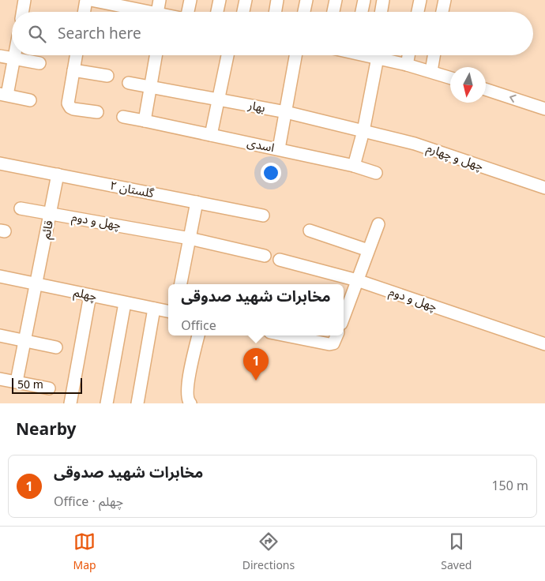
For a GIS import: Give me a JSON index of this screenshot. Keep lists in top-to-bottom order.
{
  "streets": {
    "street": [
      "بهار",
      "اسدی",
      "چهل و چهارم",
      "گلستان ۲",
      "چهل و دوم",
      "قائم",
      "چهلم"
    ]
  },
  "crossings": [
    ["بهار", "چهل و چهارم"],
    ["گلستان ۲", "قائم"],
    ["چهل و دوم", "قائم"],
    ["قائم", "چهلم"]
  ],
  "scale_bar": "50 m",
  "north": "bottom",
  "page": {
    "search": "Search here",
    "popup": ["مخابرات شهید صدوقی", "Office"],
    "pins": "1",
    "scale": "50 m",
    "heading": "Nearby",
    "list": [
      {
        "mark": "1",
        "name": "مخابرات شهید صدوقی",
        "note": "Office · چهلم",
        "value": "150 m"
      }
    ],
    "nav": ["Map", "Directions", "Saved"]
  }
}
